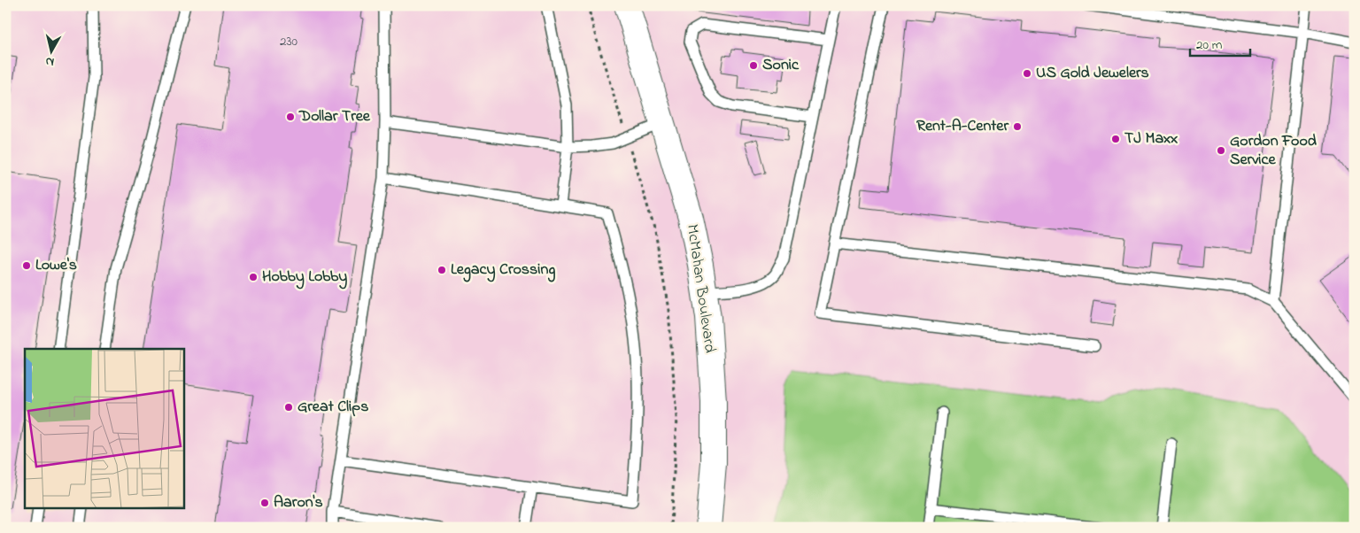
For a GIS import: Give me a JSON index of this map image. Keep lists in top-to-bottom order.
{
  "streets": {
    "street": ["McMahan Boulevard"]
  },
  "places": [
    "Sonic",
    "US Gold Jewelers",
    "Dollar Tree",
    "Rent-A-Center",
    "TJ Maxx",
    "Gordon Food Service",
    "Lowe's",
    "Legacy Crossing",
    "Hobby Lobby",
    "Great Clips",
    "Aaron's"
  ],
  "house_numbers": ["230"],
  "scale_bar": "20 m",
  "north": "bottom"
}
